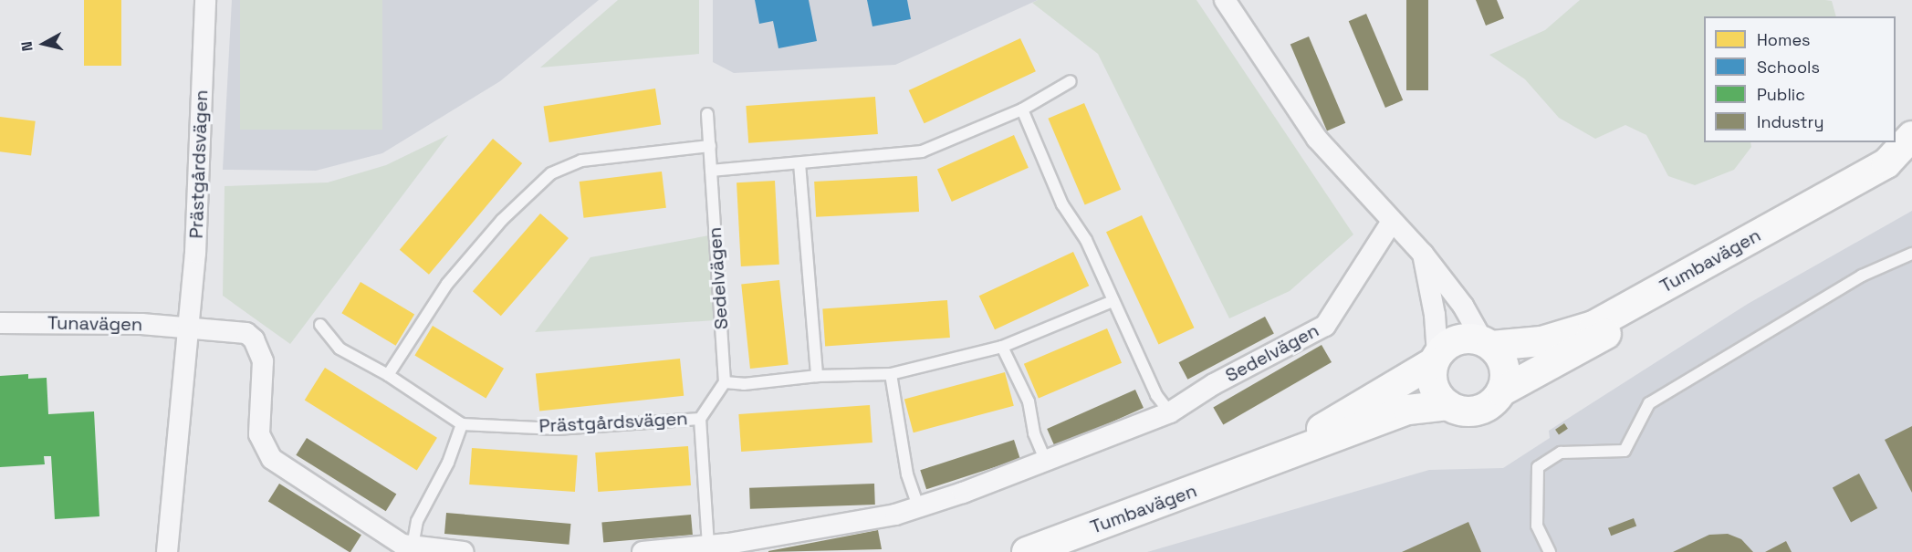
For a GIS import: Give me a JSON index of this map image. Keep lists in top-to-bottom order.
{
  "streets": {
    "main road": ["Tumbavägen"],
    "street": ["Prästgårdsvägen", "Sedelvägen", "Tunavägen"]
  },
  "crossings": [
    ["Prästgårdsvägen", "Tunavägen"]
  ],
  "legend": [
    "Homes",
    "Schools",
    "Public",
    "Industry"
  ],
  "north": "left"
}
